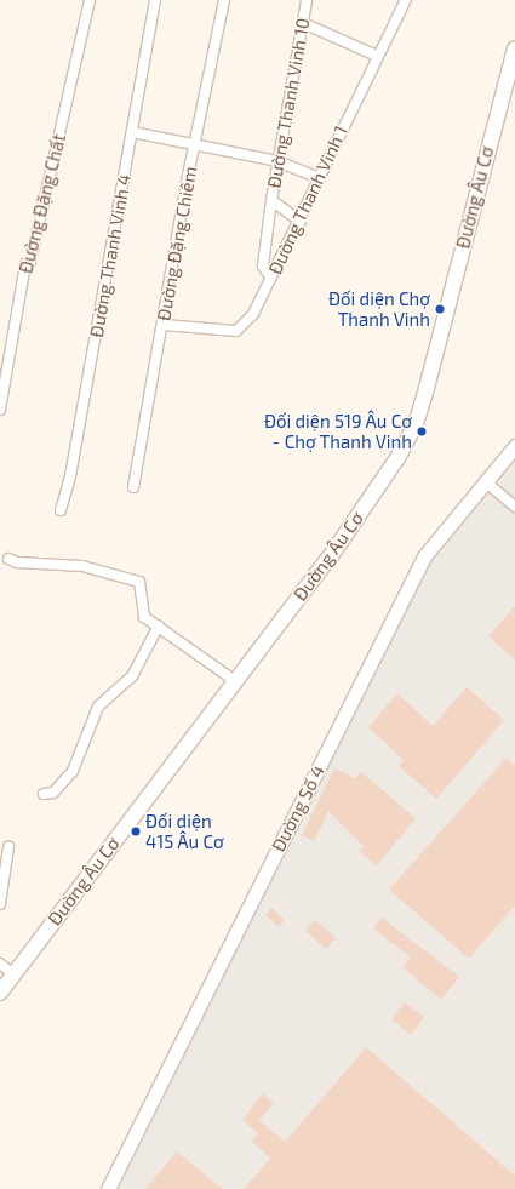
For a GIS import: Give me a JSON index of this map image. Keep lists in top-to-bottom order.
{
  "streets": {
    "main road": ["Đường Âu Cơ"],
    "street": [
      "Đường Thanh Vinh 10",
      "Đường Thanh Vinh 1",
      "Đường Đặng Chất",
      "Đường Đặng Chiêm",
      "Đường Thanh Vinh 4",
      "Đường Số 4"
    ]
  },
  "crossings": [
    ["Đường Thanh Vinh 10", "Đường Thanh Vinh 1"],
    ["Đường Thanh Vinh 1", "Đường Đặng Chiêm"]
  ],
  "places": ["Đối diện Chợ Thanh Vinh", "Đối diện 519 Âu Cơ - Chợ Thanh Vinh", "Đối diện 415 Âu Cơ"]
}
